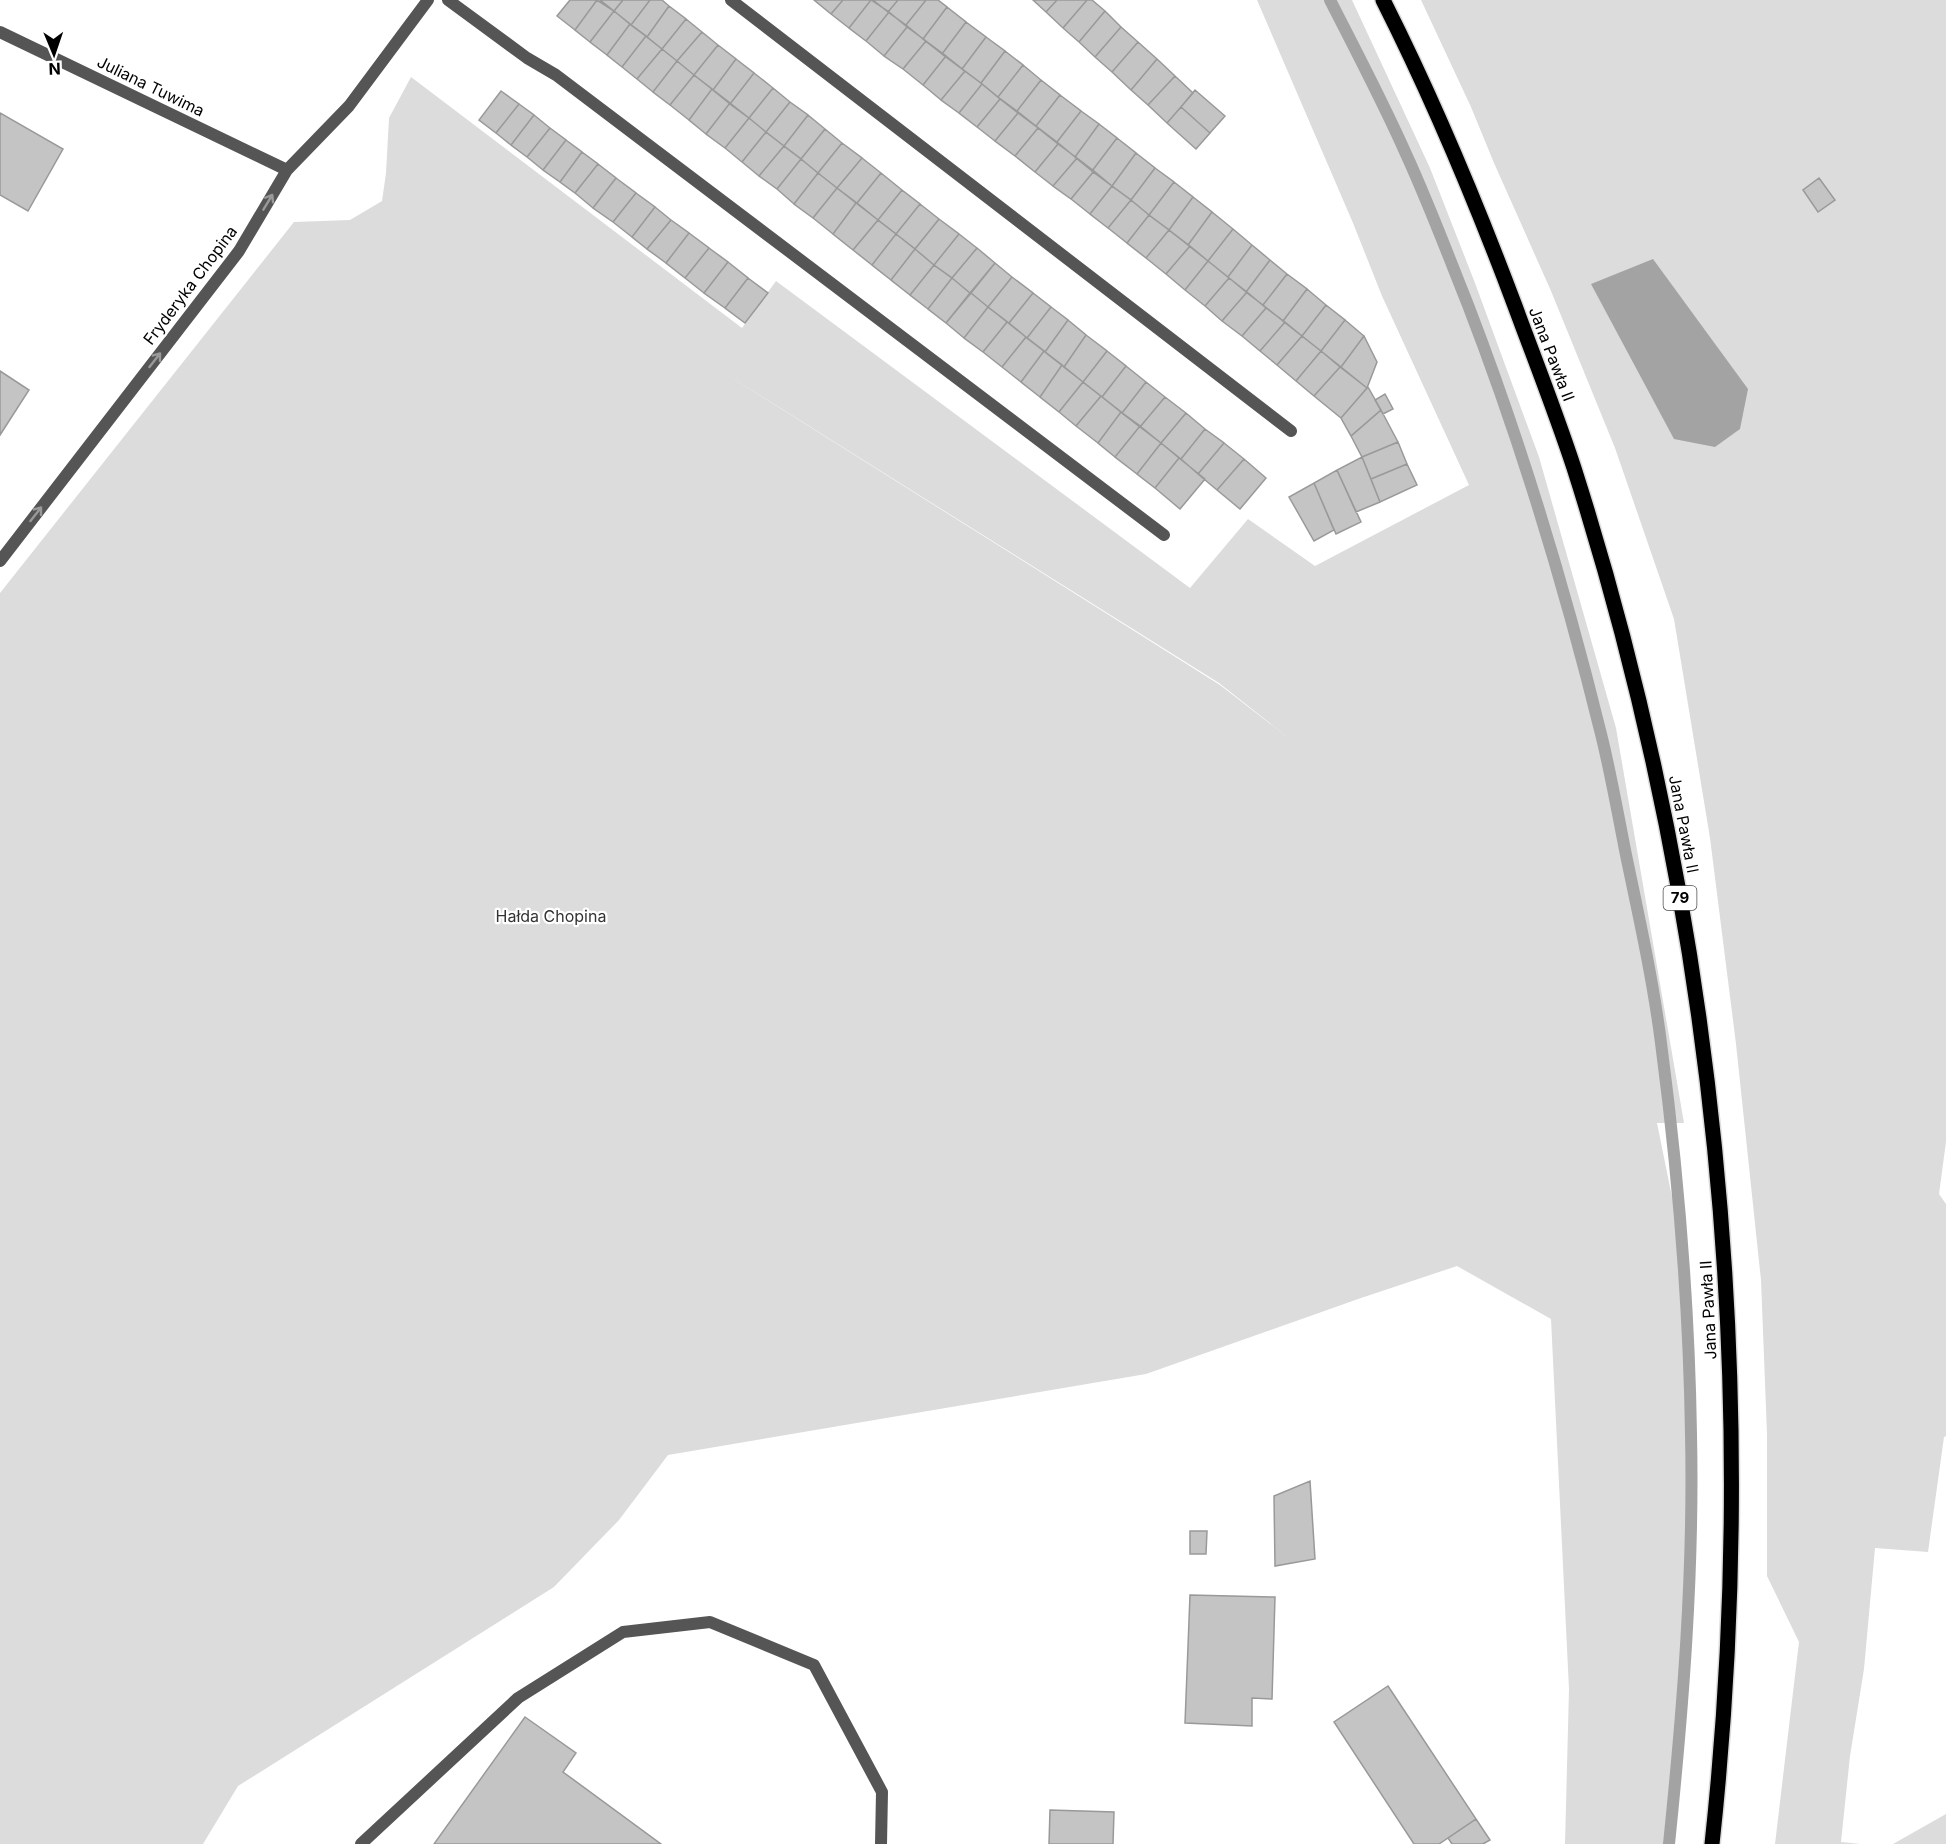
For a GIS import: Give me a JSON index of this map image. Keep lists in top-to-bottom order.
{
  "streets": {
    "main road": ["Jana Pawła II", "79"],
    "street": ["Juliana Tuwima", "Fryderyka Chopina"]
  },
  "crossings": [
    ["Juliana Tuwima", "Fryderyka Chopina"]
  ],
  "one_way": ["Fryderyka Chopina"],
  "parks": ["Hałda Chopina"],
  "north": "bottom"
}
